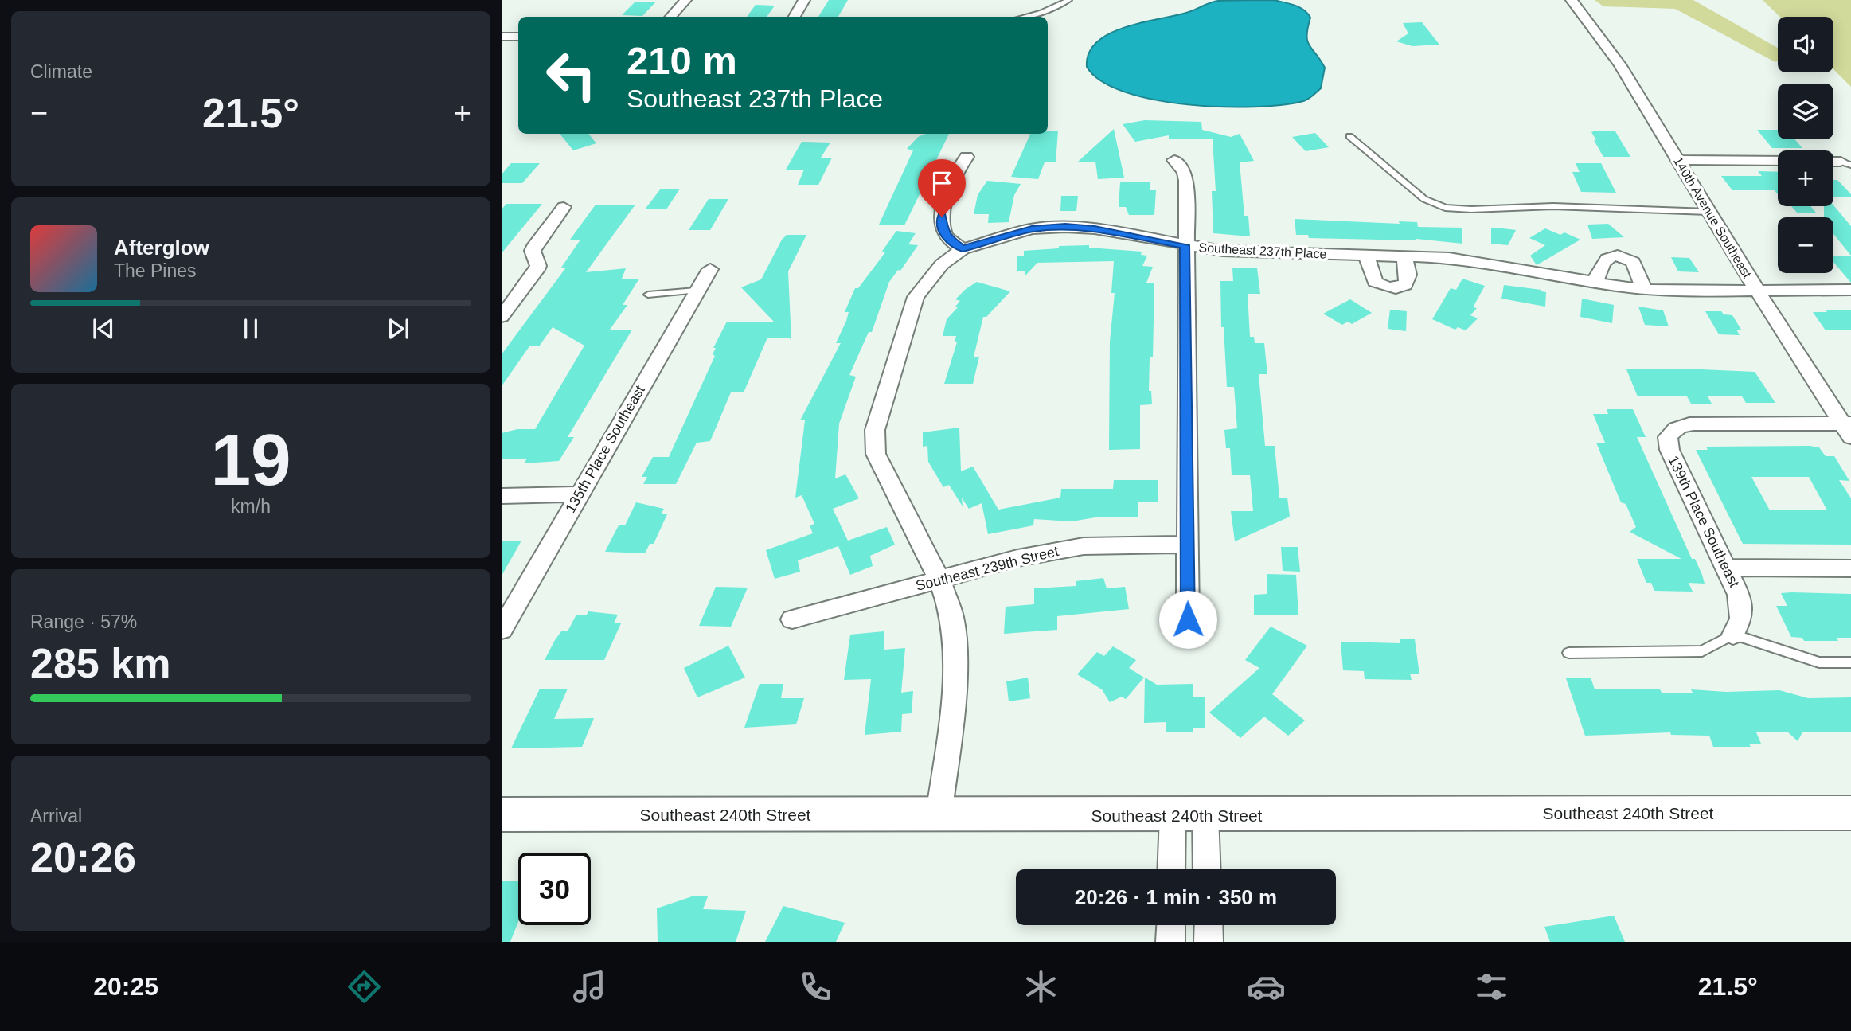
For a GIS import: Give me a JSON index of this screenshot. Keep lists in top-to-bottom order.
{
  "streets": {
    "main road": ["Southeast 240th Street"],
    "street": [
      "140th Avenue Southeast",
      "Southeast 237th Place",
      "135th Place Southeast",
      "139th Place Southeast",
      "Southeast 239th Street"
    ]
  },
  "crossings": [
    ["140th Avenue Southeast", "Southeast 237th Place"],
    ["140th Avenue Southeast", "139th Place Southeast"]
  ],
  "page": {
    "tile": [
      "Climate",
      ["19", "km/h"],
      ["Range · 57%", "285 km"],
      ["Arrival", "20:26"]
    ],
    "map_buttons": ["+", "−"],
    "turn": ["210 m", "Southeast 237th Place"],
    "heat": ["−", "21.5°", "+"],
    "song": ["Afterglow", "The Pines"],
    "limit": "30",
    "trip": "20:26 · 1 min · 350 m",
    "tabs": ["20:25", "21.5°"]
  }
}
